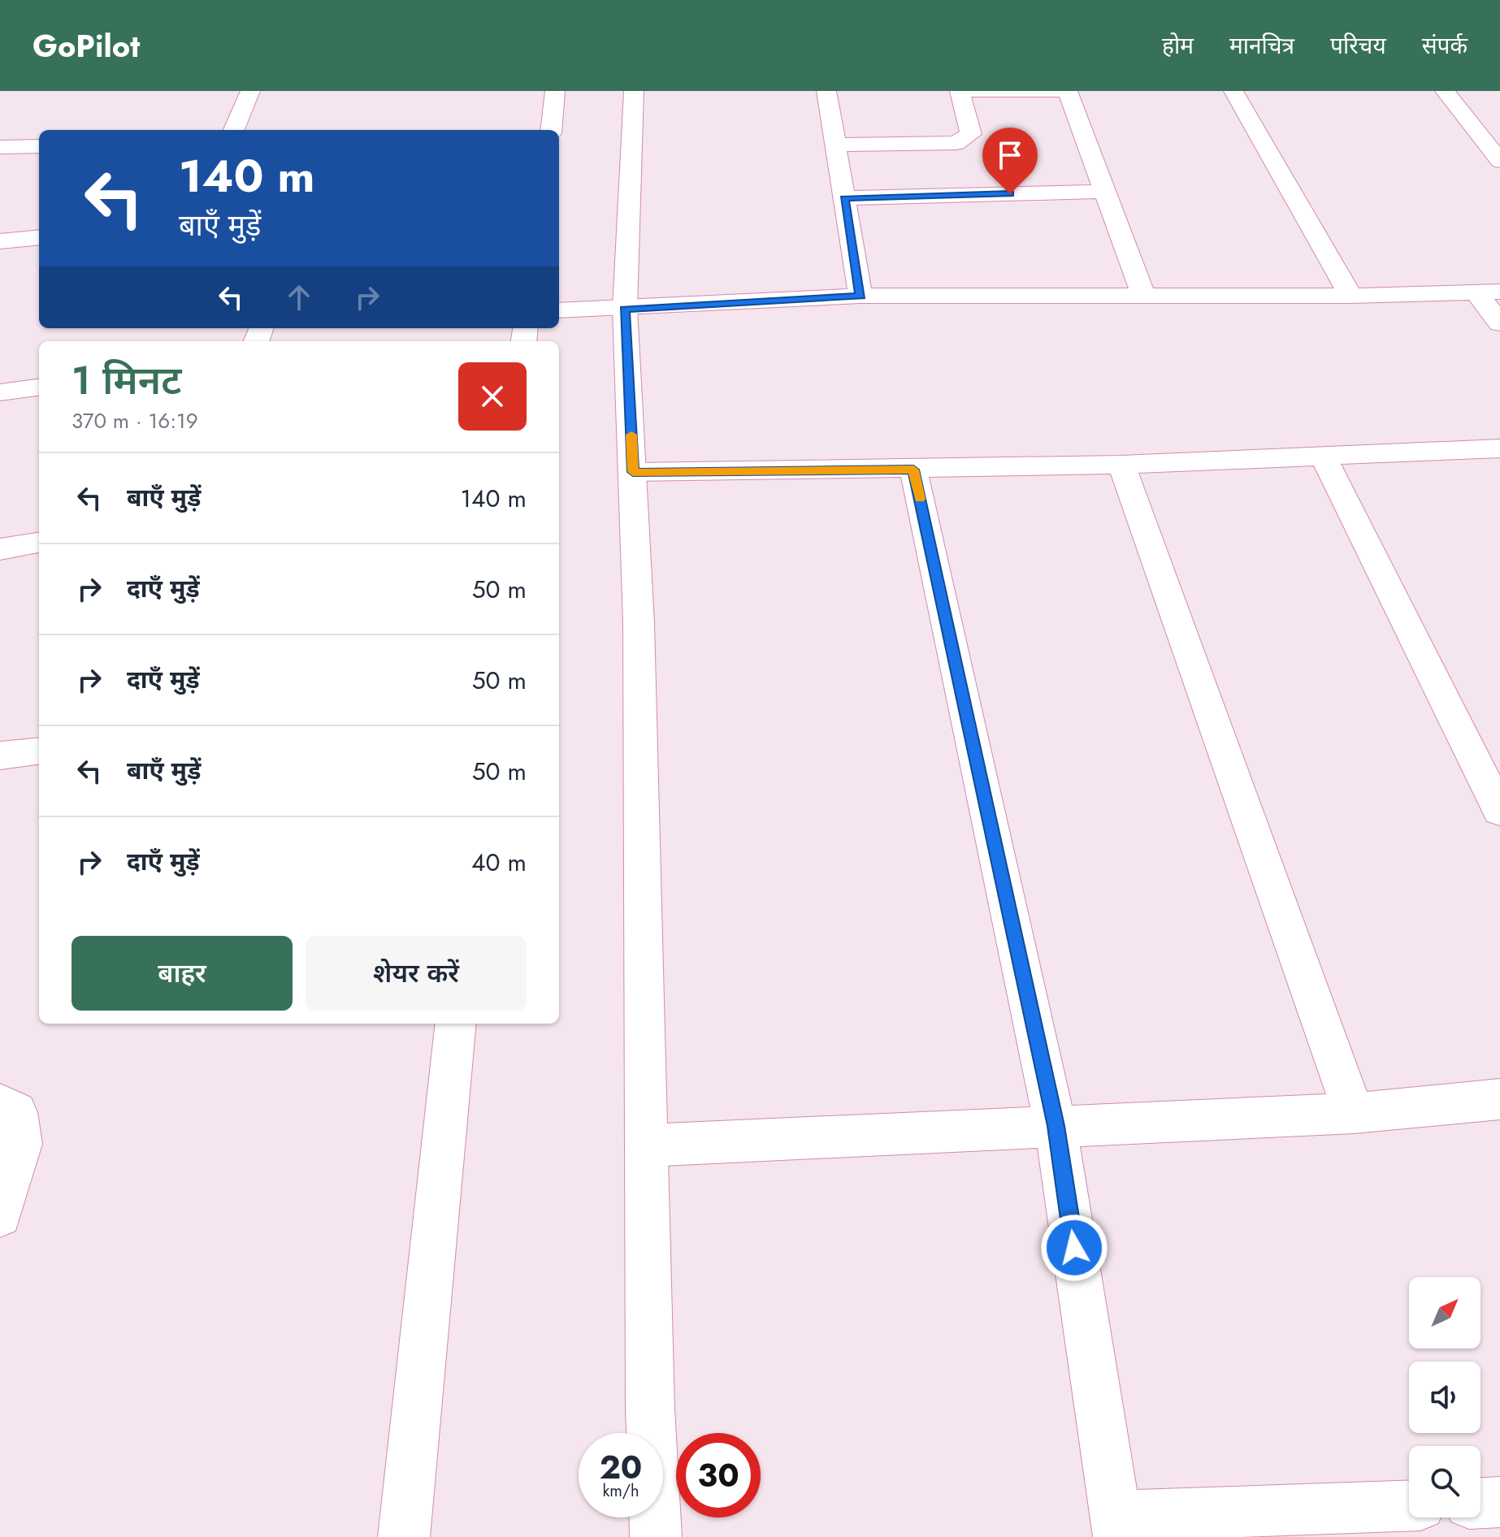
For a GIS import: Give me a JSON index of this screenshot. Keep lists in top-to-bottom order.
{
  "north": "top right",
  "page": {
    "header": "GoPilot",
    "nav": [
      "होम",
      "मानचित्र",
      "परिचय",
      "संपर्क"
    ],
    "turn": ["140 m", "बाएँ मुड़ें"],
    "heading": ["1 मिनट", "370 m · 16:19"],
    "list": [
      {
        "name": "बाएँ मुड़ें",
        "value": "140 m"
      },
      {
        "name": "दाएँ मुड़ें",
        "value": "50 m"
      },
      {
        "name": "दाएँ मुड़ें",
        "value": "50 m"
      },
      {
        "name": "बाएँ मुड़ें",
        "value": "50 m"
      },
      {
        "name": "दाएँ मुड़ें",
        "value": "40 m"
      }
    ],
    "buttons": ["बाहर", "शेयर करें"],
    "speed": "20 km/h",
    "limit": "30"
  }
}
